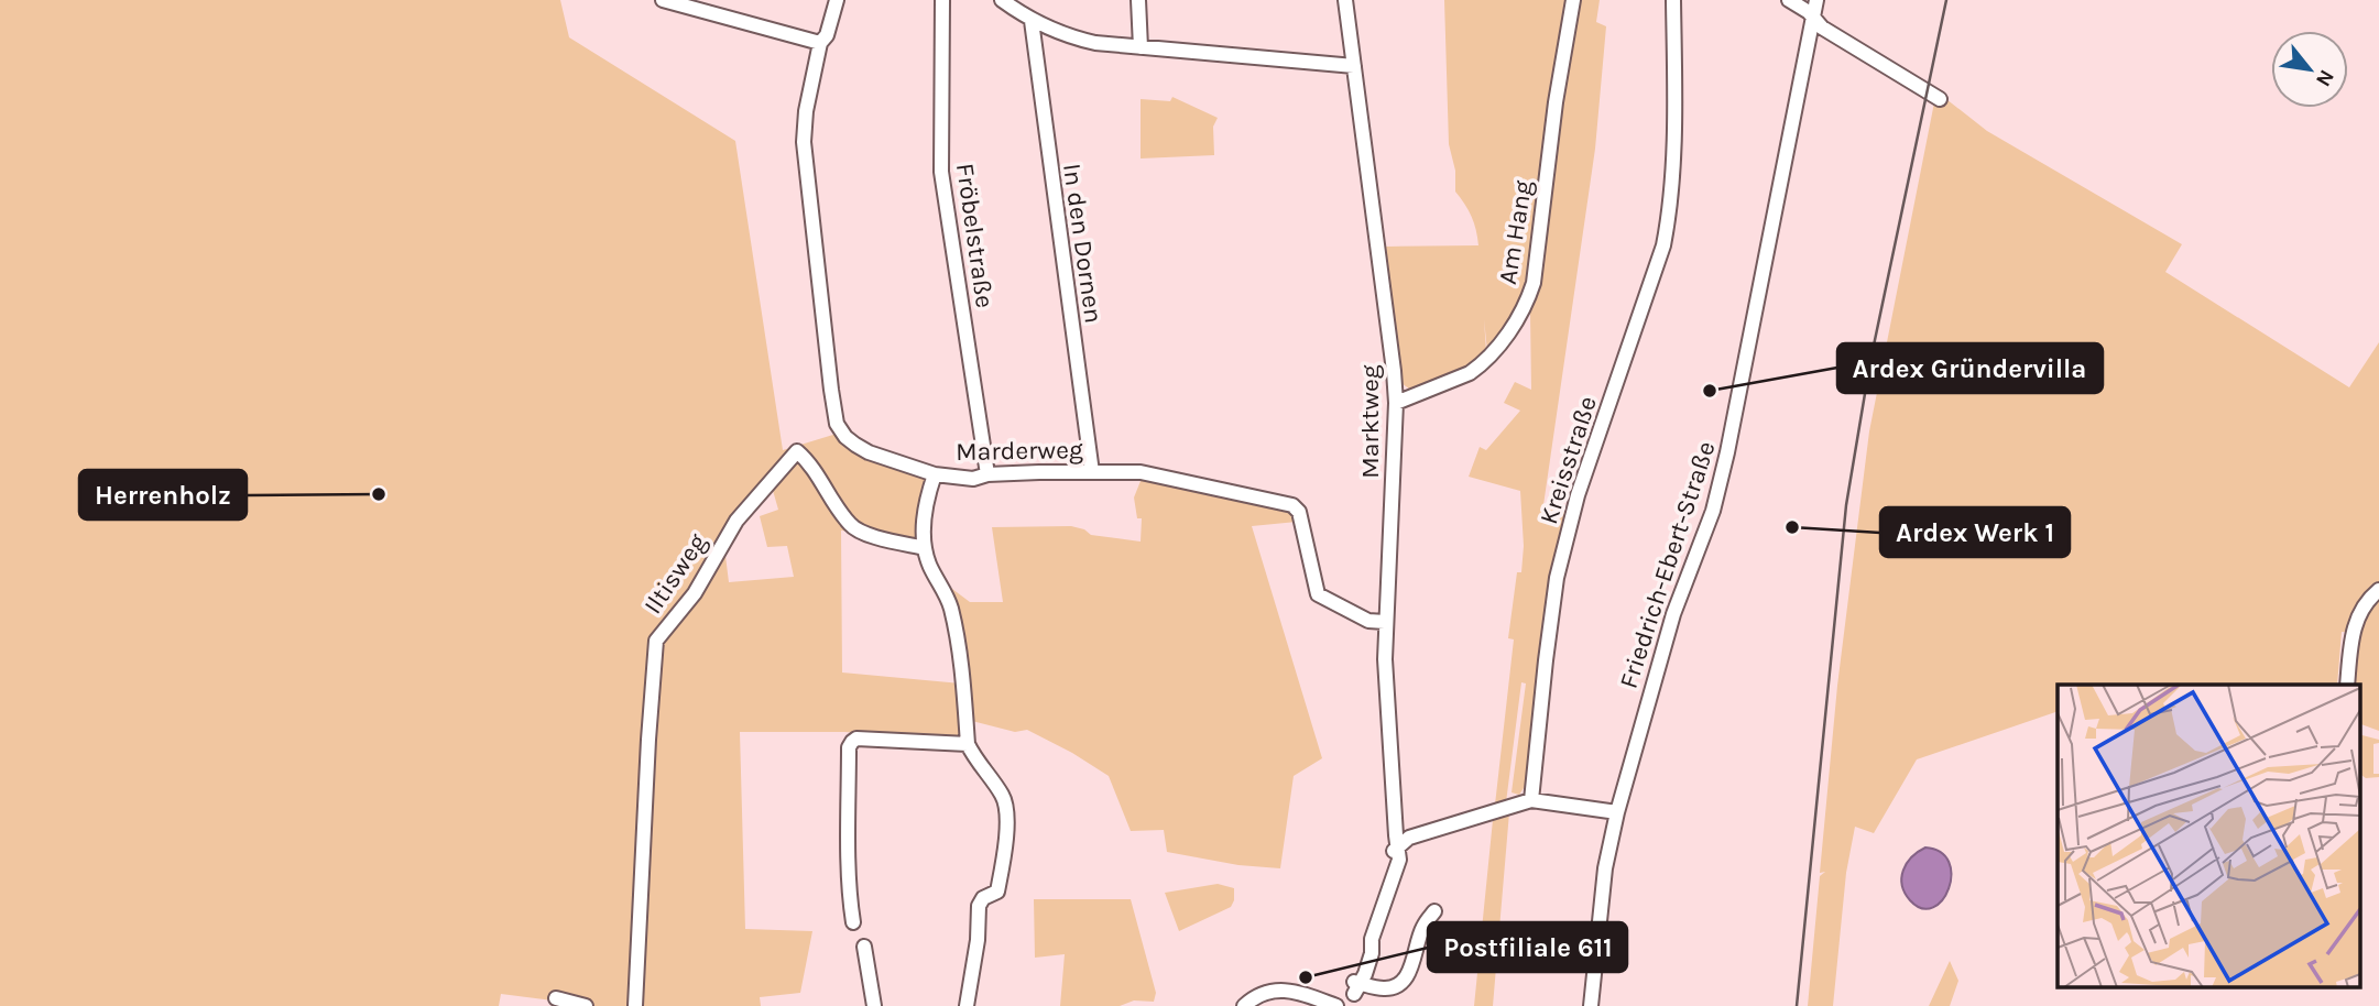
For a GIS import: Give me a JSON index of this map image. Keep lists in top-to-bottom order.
{
  "streets": {
    "street": [
      "Am Hang",
      "Fröbelstraße",
      "In den Dornen",
      "Marktweg",
      "Marderweg",
      "Kreisstraße",
      "Friedrich-Ebert-Straße",
      "Iltisweg"
    ]
  },
  "crossings": [
    ["Am Hang", "Marktweg"],
    ["Fröbelstraße", "Marderweg"],
    ["In den Dornen", "Marderweg"],
    ["Marktweg", "Marderweg"]
  ],
  "places": [
    "Ardex Gründervilla",
    "Herrenholz",
    "Ardex Werk 1",
    "Postfiliale 611"
  ],
  "north": "bottom right"
}
